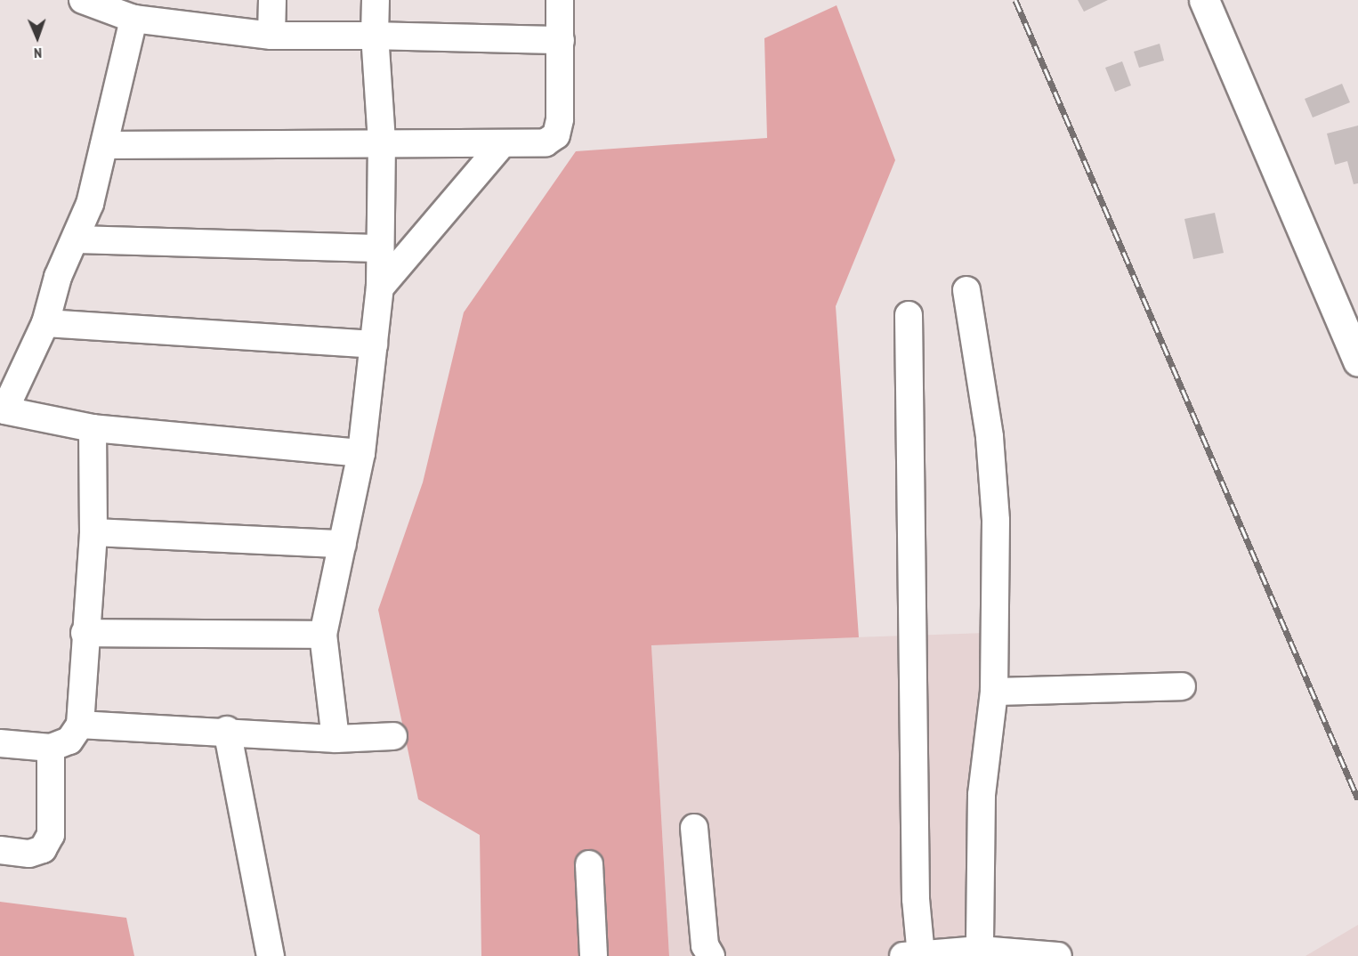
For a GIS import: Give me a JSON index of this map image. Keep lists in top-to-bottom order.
{
  "north": "bottom"
}
